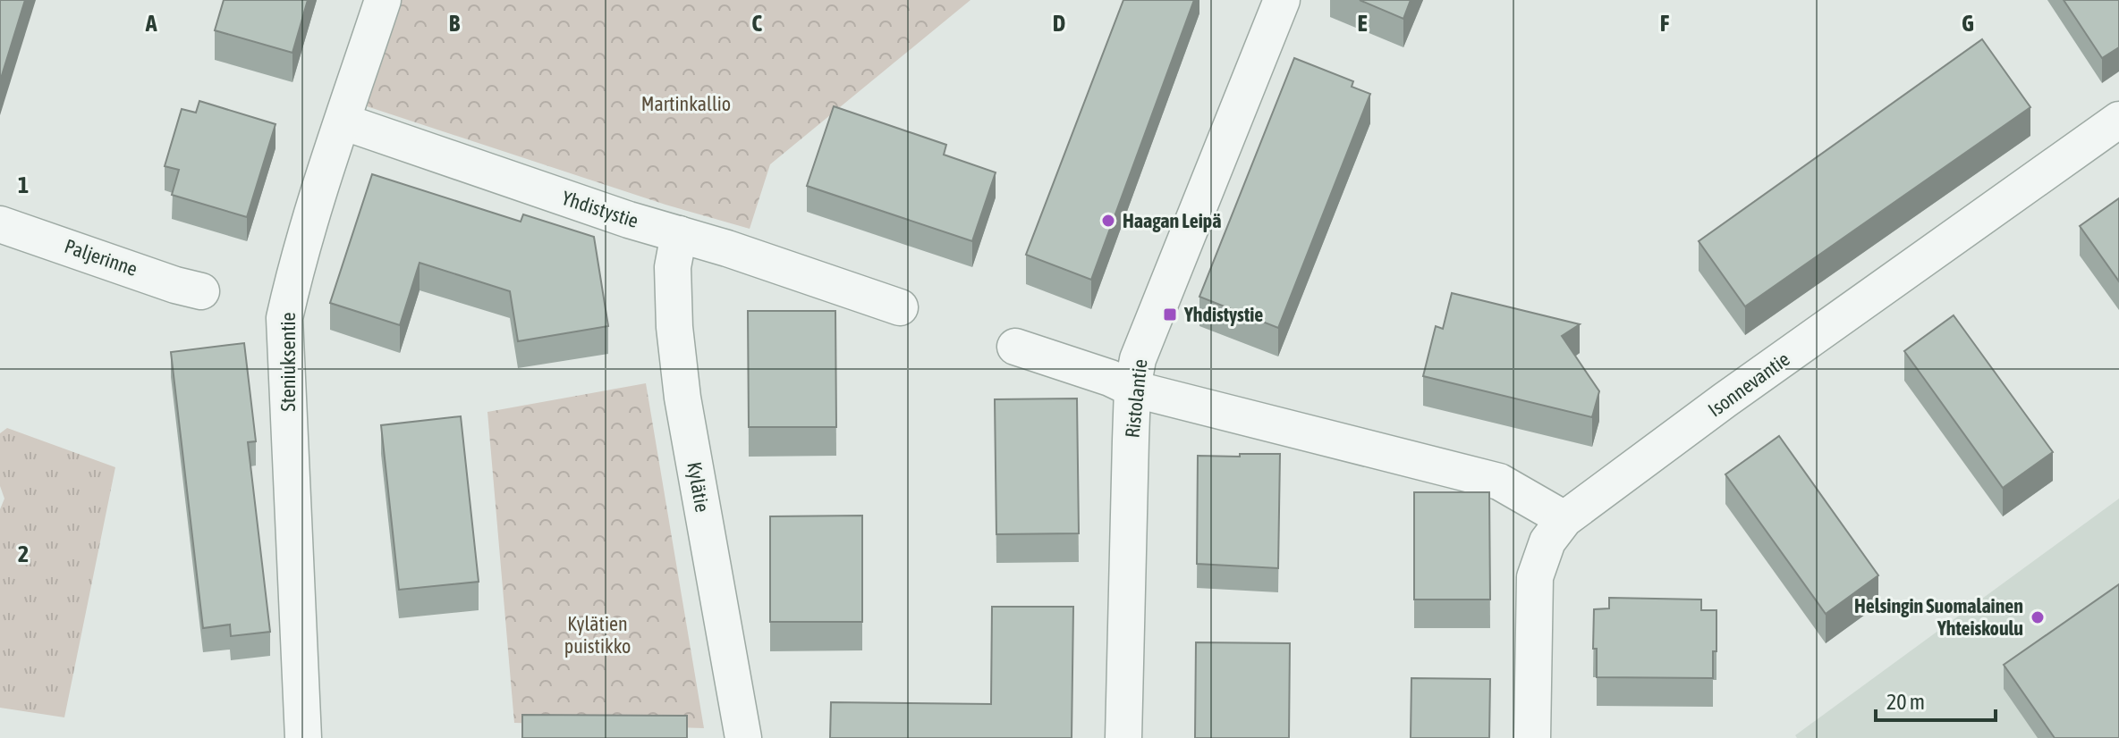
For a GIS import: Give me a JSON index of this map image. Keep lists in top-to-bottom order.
{
  "streets": {
    "street": [
      "Yhdistystie",
      "Paljerinne",
      "Steniuksentie",
      "Isonnevantie",
      "Ristolantie",
      "Kylätie"
    ]
  },
  "crossings": [
    ["Yhdistystie", "Steniuksentie"],
    ["Yhdistystie", "Kylätie"]
  ],
  "parks": ["Martinkallio", "Kylätien puistikko"],
  "places": {
    "other": ["Haagan Leipä", "Helsingin Suomalainen Yhteiskoulu"],
    "transit": ["Yhdistystie"]
  },
  "scale_bar": "20 m",
  "grid": {
    "columns": [
      "A",
      "B",
      "C",
      "D",
      "E",
      "F",
      "G"
    ],
    "rows": ["1", "2"]
  }
}
